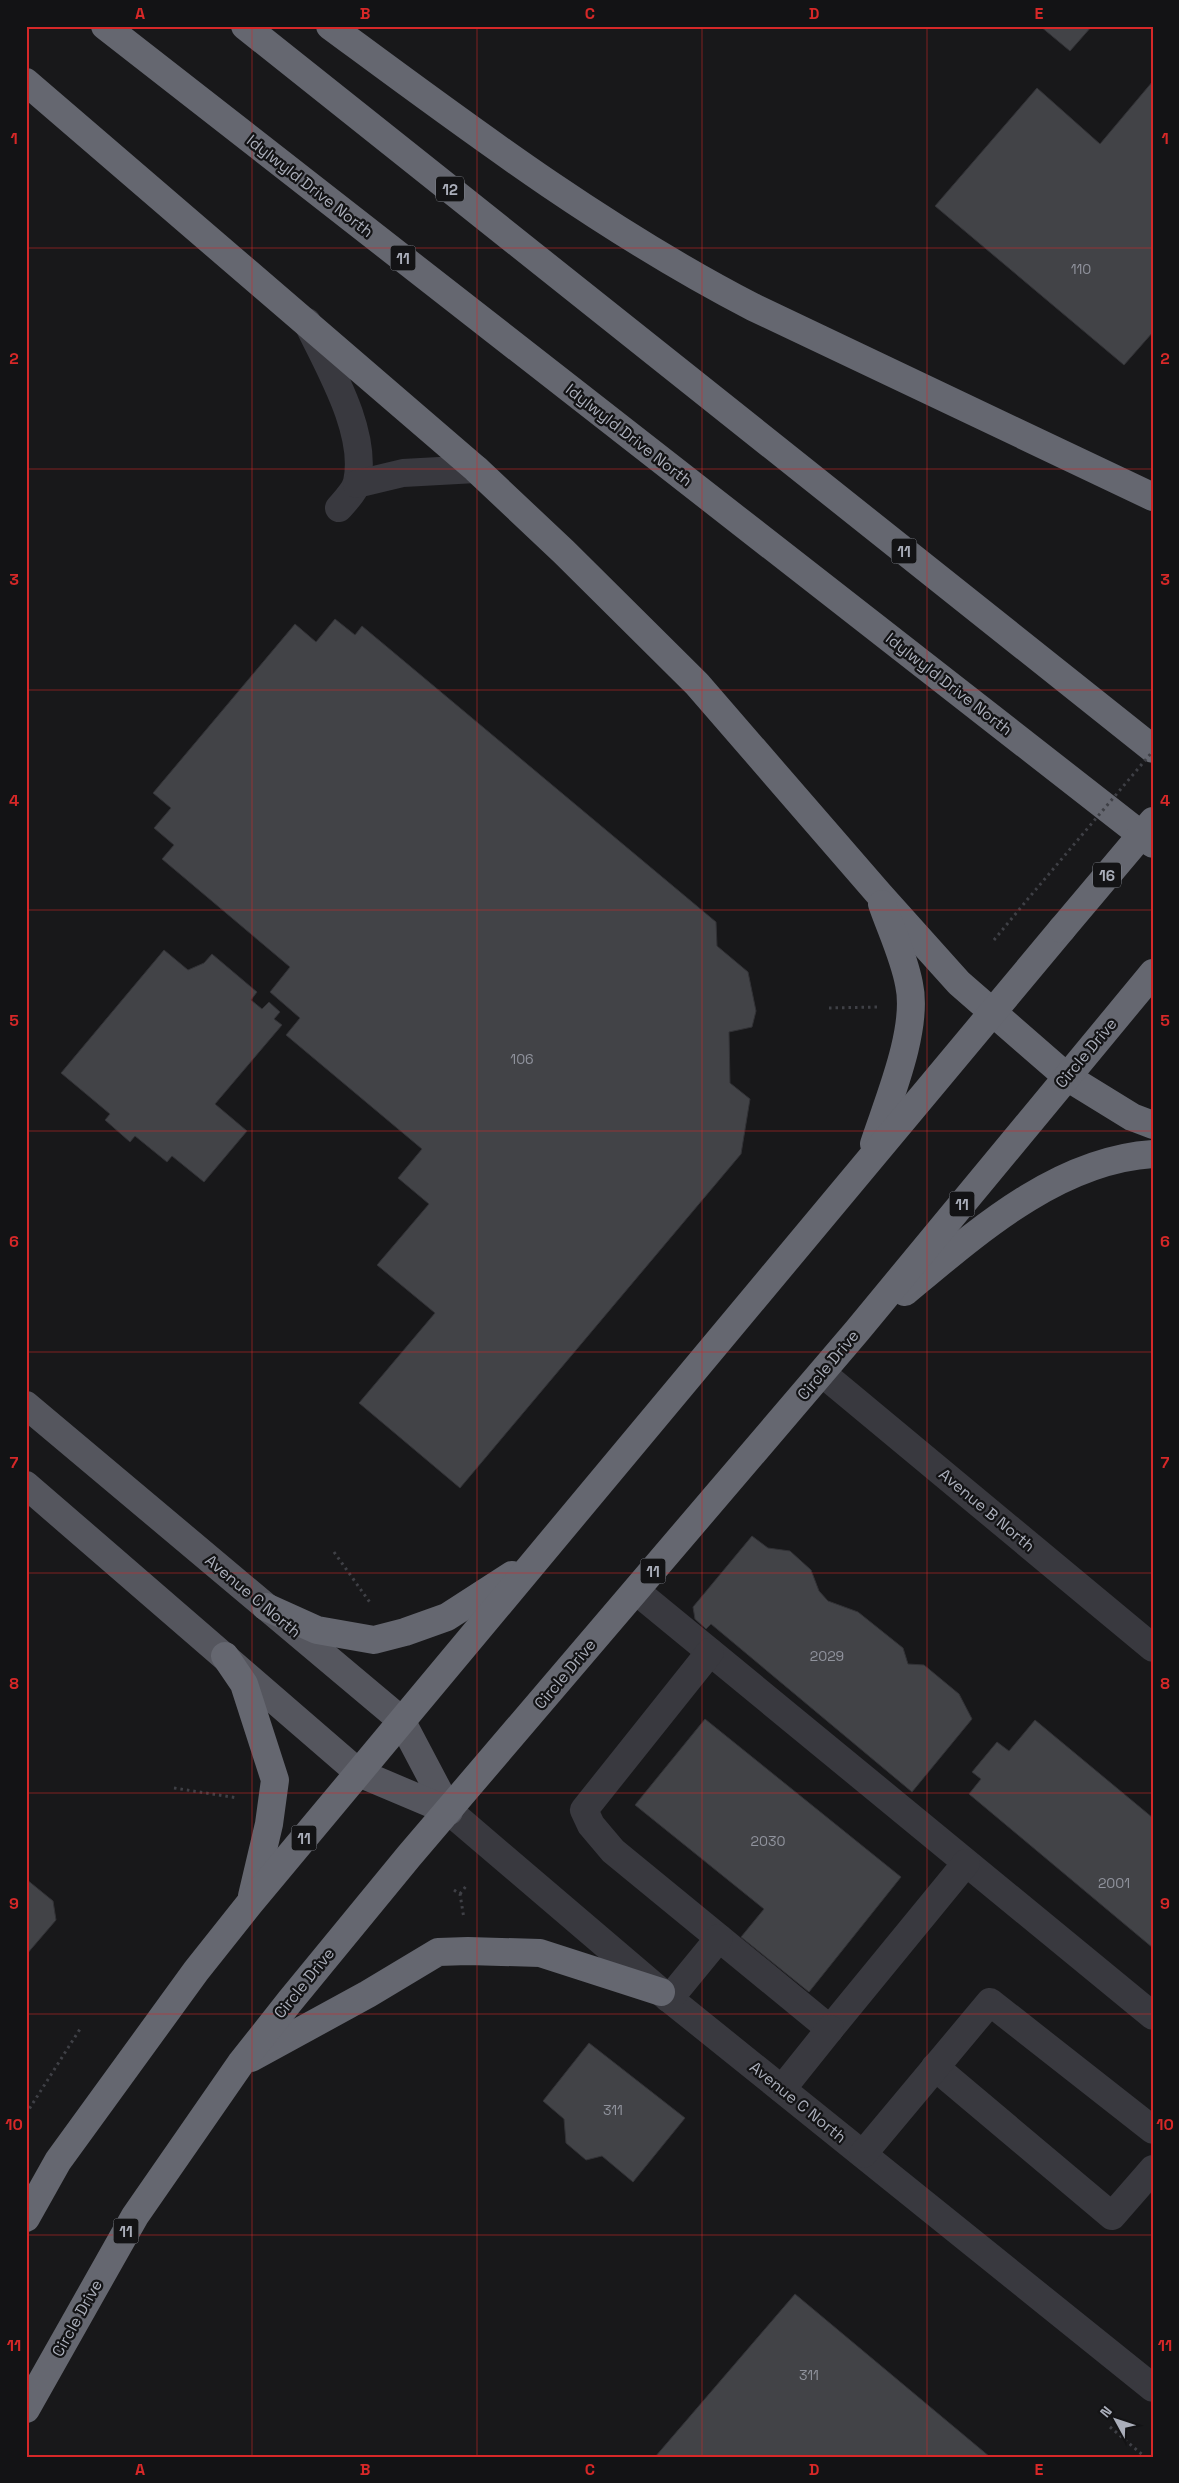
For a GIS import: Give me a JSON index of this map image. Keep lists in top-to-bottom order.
{
  "streets": {
    "highway": [
      "Idylwyld Drive North",
      "12",
      "11",
      "16",
      "Circle Drive"
    ],
    "main road": ["Avenue C North"],
    "street": ["Avenue B North"]
  },
  "crossings": [
    ["12", "11"],
    ["11", "16"],
    ["11", "Avenue C North"],
    ["Circle Drive", "Avenue B North"],
    ["Circle Drive", "Avenue C North"]
  ],
  "house_numbers": [
    "110",
    "106",
    "2029",
    "2030",
    "2001",
    "311",
    "311"
  ],
  "north": "top left",
  "grid": {
    "columns": [
      "A",
      "B",
      "C",
      "D",
      "E"
    ],
    "rows": [
      "1",
      "2",
      "3",
      "4",
      "5",
      "6",
      "7",
      "8",
      "9",
      "10",
      "11"
    ]
  }
}
